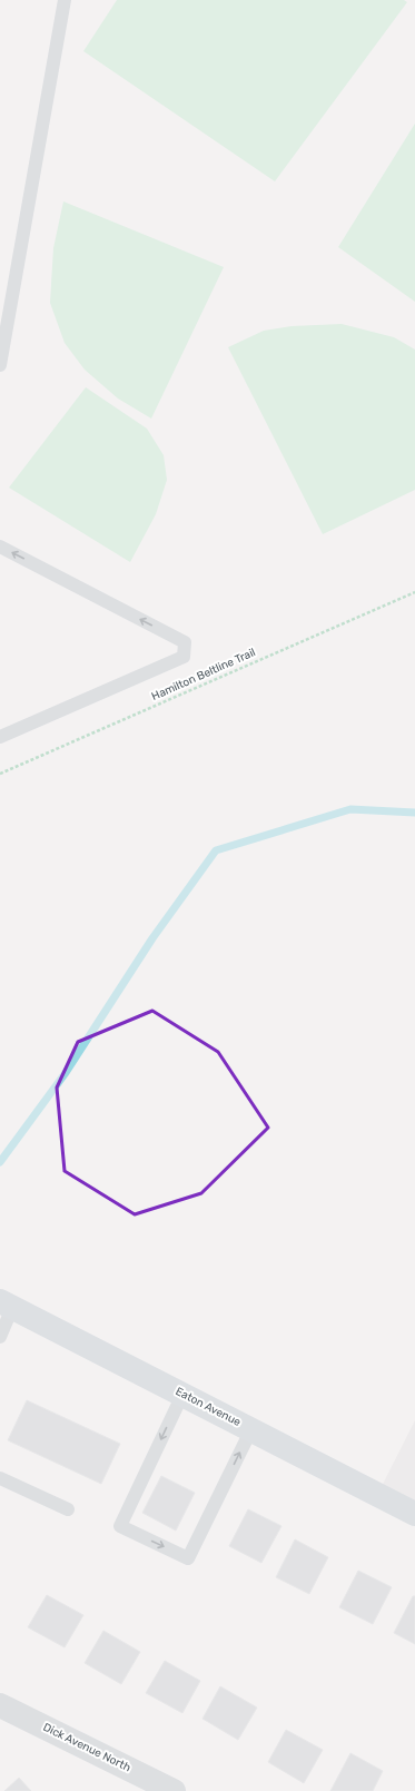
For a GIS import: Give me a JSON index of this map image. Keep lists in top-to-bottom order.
{
  "streets": {
    "main road": ["Eaton Avenue"],
    "street": ["Dick Avenue North"],
    "path": ["Hamilton Beltline Trail"]
  }
}
